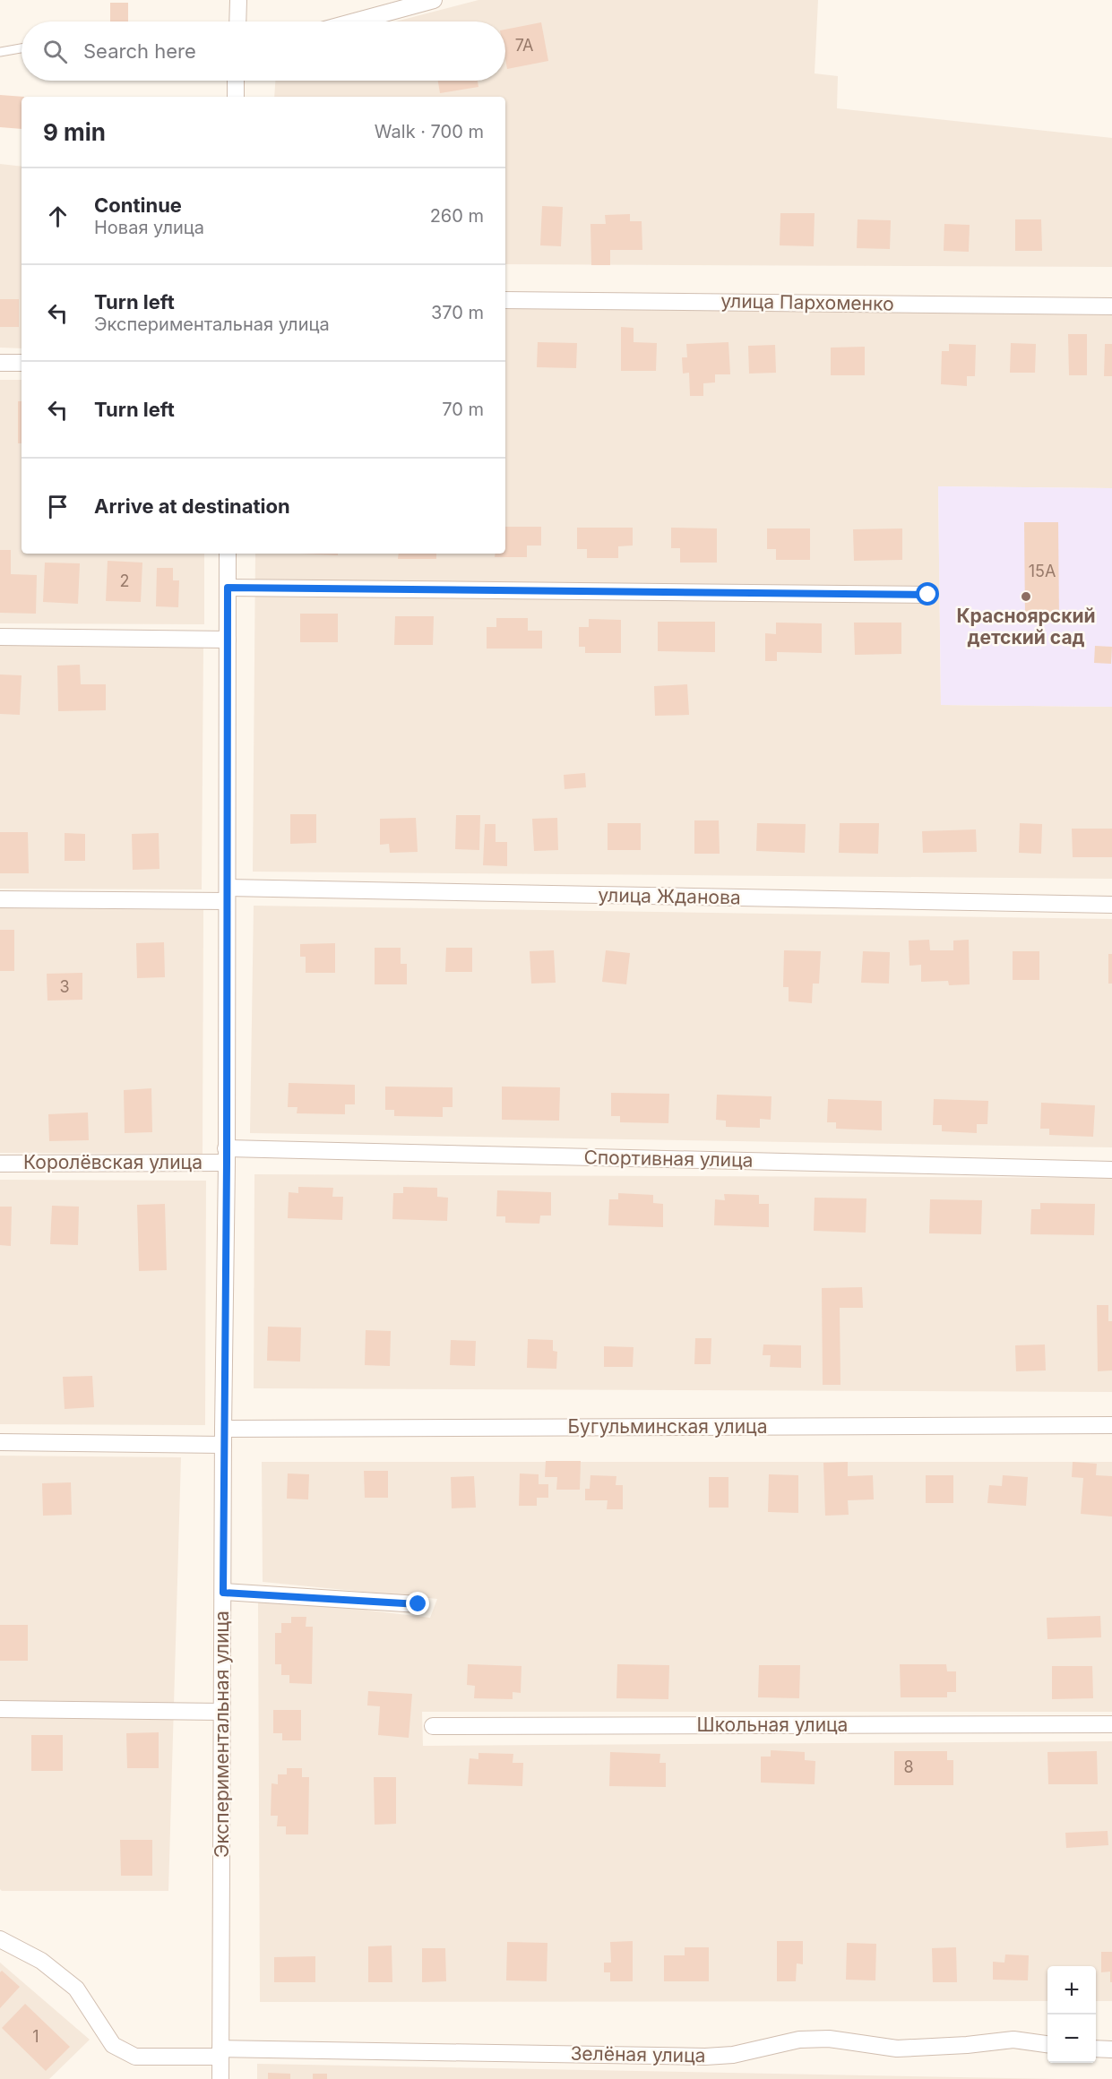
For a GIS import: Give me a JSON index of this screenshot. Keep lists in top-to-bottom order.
{
  "streets": {
    "street": [
      "улица Пархоменко",
      "улица Жданова",
      "Спортивная улица",
      "Королёвская улица",
      "Бугульминская улица",
      "Школьная улица",
      "Экспериментальная улица",
      "Зелёная улица"
    ]
  },
  "crossings": [
    ["улица Жданова", "Экспериментальная улица"],
    ["Спортивная улица", "Королёвская улица"],
    ["Спортивная улица", "Экспериментальная улица"],
    ["Королёвская улица", "Экспериментальная улица"],
    ["Бугульминская улица", "Экспериментальная улица"],
    ["Экспериментальная улица", "Зелёная улица"]
  ],
  "places": ["Красноярский детский сад"],
  "house_numbers": [
    "7А",
    "15А",
    "2",
    "3",
    "8",
    "1"
  ],
  "page": {
    "search": "Search here",
    "heading": ["9 min", "Walk · 700 m"],
    "list": [
      ["Continue", "Новая улица", "260 m"],
      ["Turn left", "Экспериментальная улица", "370 m"],
      ["Turn left", "70 m"],
      "Arrive at destination"
    ],
    "map_buttons": ["+", "−"]
  }
}
